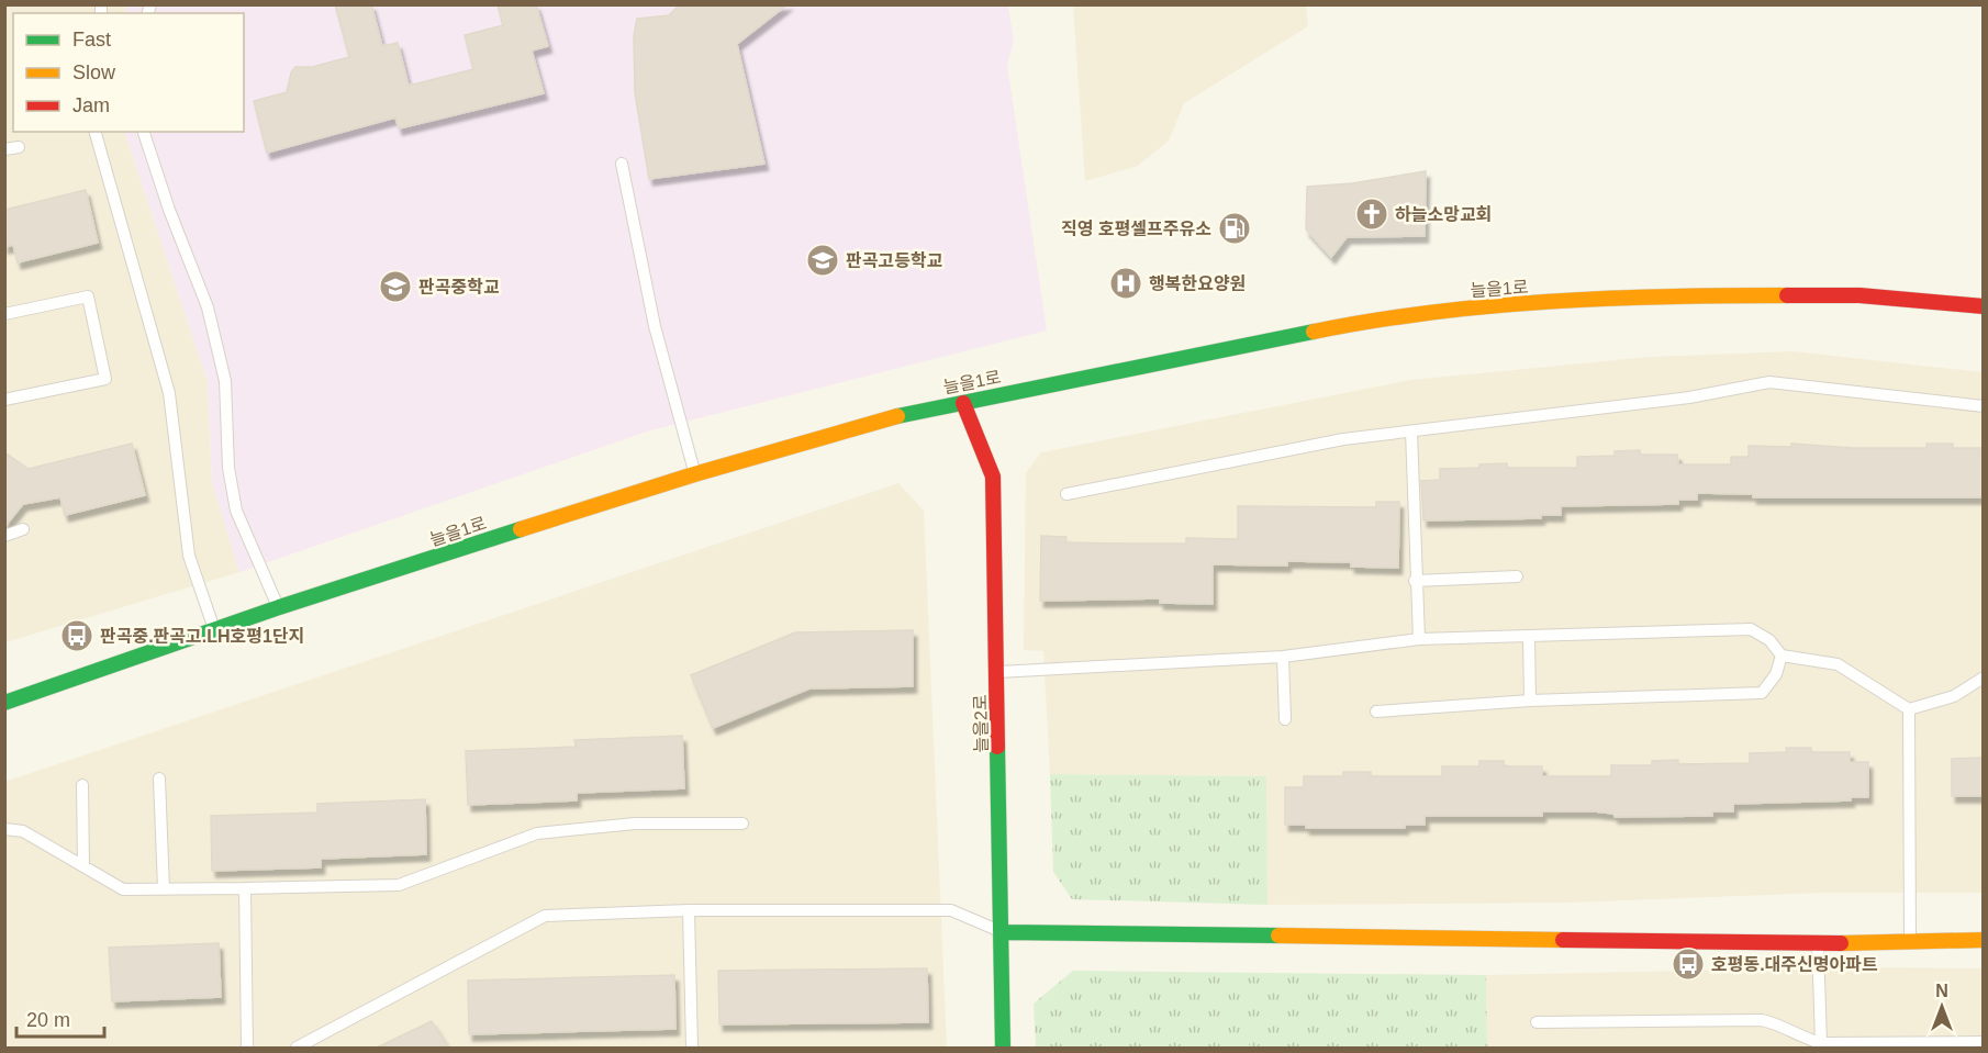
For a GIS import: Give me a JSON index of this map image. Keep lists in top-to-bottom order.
{
  "streets": {
    "street": ["늘을1로", "늘을2로"]
  },
  "crossings": [
    ["늘을1로", "늘을2로"]
  ],
  "places": {
    "church": ["하늘소망교회"],
    "fuel station": ["직영 호평셀프주유소"],
    "school or university": ["판곡고등학교", "판곡중학교"],
    "hospital": ["행복한요양원"],
    "bus stop": ["판곡중.판곡고.LH호평1단지", "호평동.대주신명아파트"]
  },
  "legend": ["Fast", "Slow", "Jam"],
  "scale_bar": "20 m",
  "north": "top"
}
